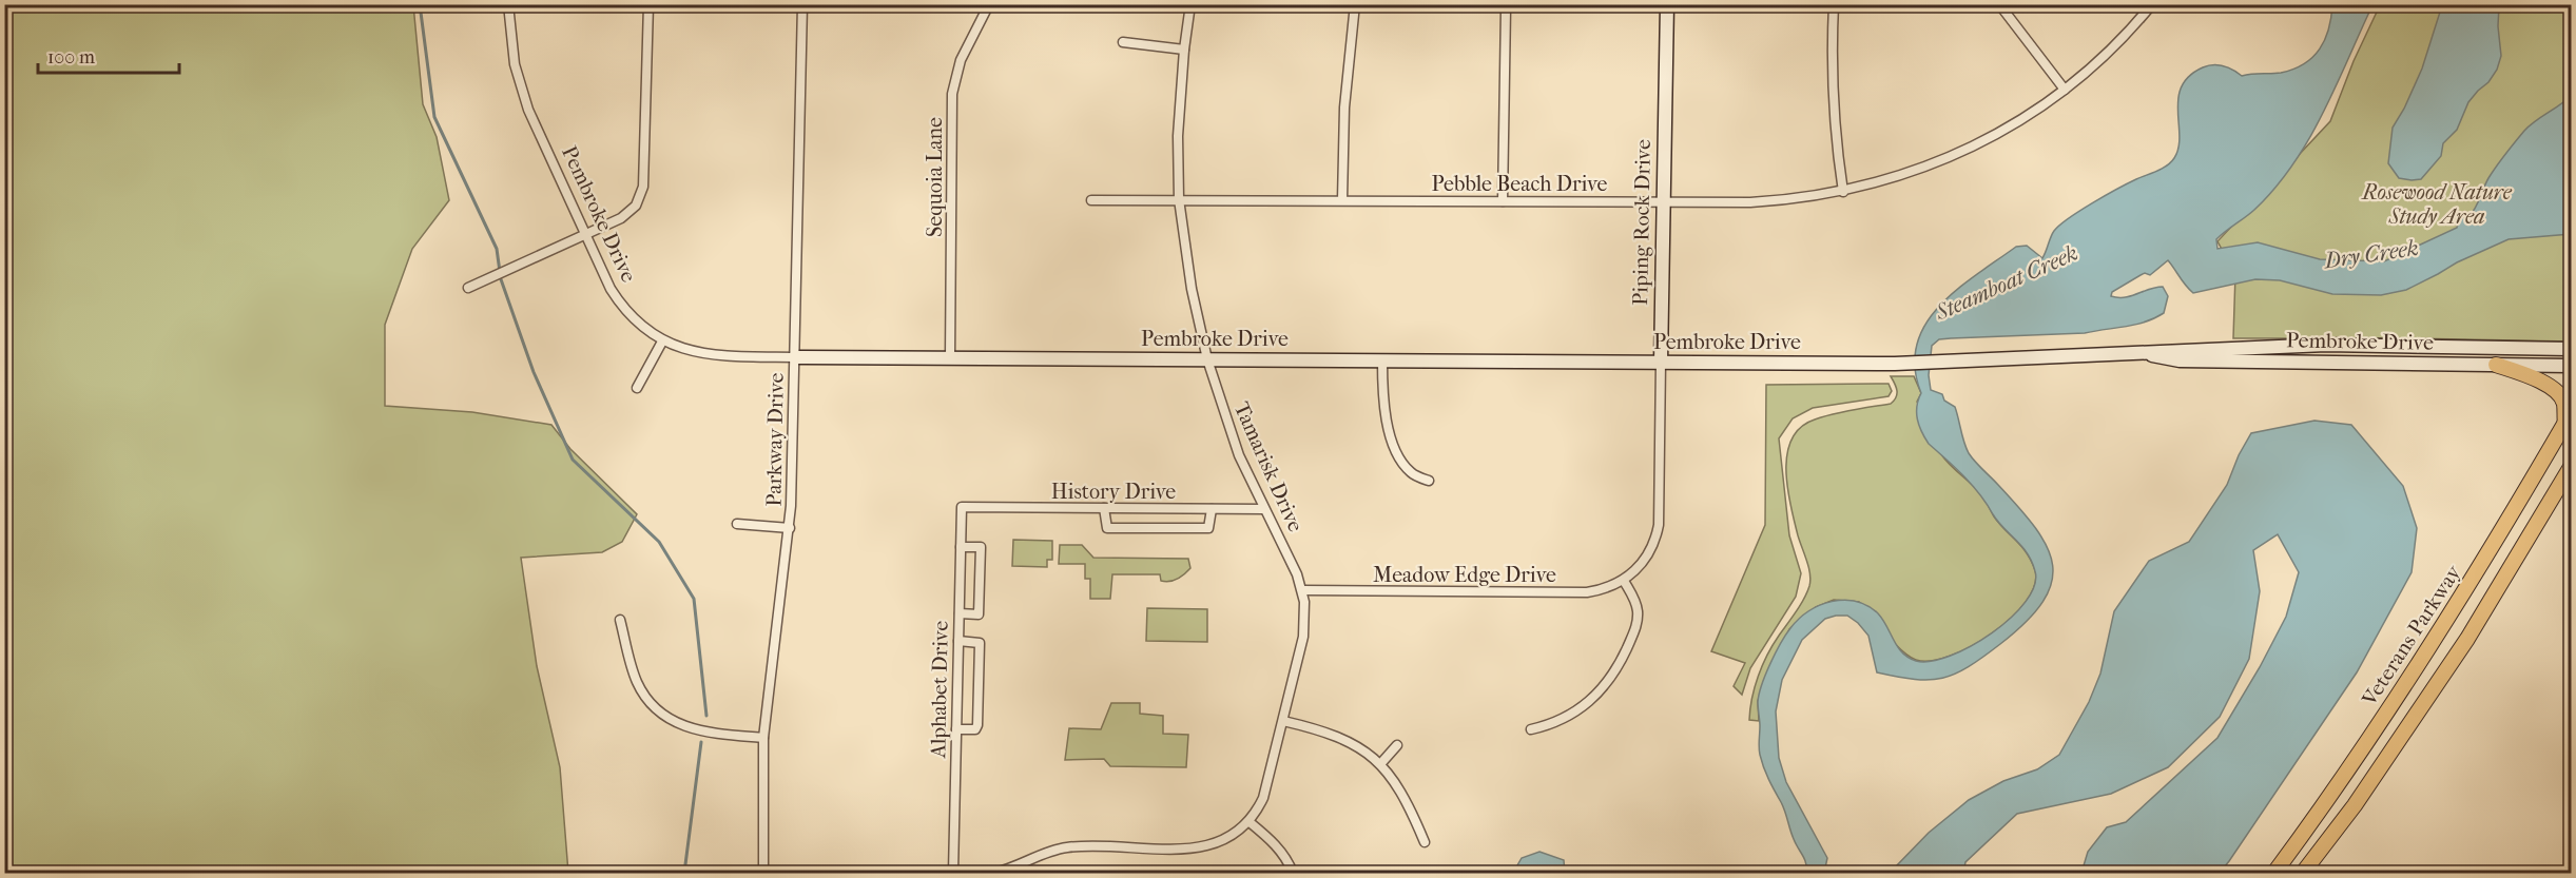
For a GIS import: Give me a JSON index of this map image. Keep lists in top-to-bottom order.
{
  "streets": {
    "main road": ["Veterans Parkway"],
    "street": [
      "Sequoia Lane",
      "Pebble Beach Drive",
      "Pembroke Drive",
      "Piping Rock Drive",
      "Parkway Drive",
      "Tamarisk Drive",
      "History Drive",
      "Meadow Edge Drive",
      "Alphabet Drive"
    ]
  },
  "crossings": [
    ["Sequoia Lane", "Pembroke Drive"],
    ["Pebble Beach Drive", "Piping Rock Drive"],
    ["Pebble Beach Drive", "Tamarisk Drive"],
    ["Pembroke Drive", "Piping Rock Drive"],
    ["Pembroke Drive", "Parkway Drive"],
    ["Pembroke Drive", "Tamarisk Drive"],
    ["Piping Rock Drive", "Meadow Edge Drive"],
    ["Tamarisk Drive", "History Drive"],
    ["Tamarisk Drive", "Meadow Edge Drive"],
    ["History Drive", "Alphabet Drive"]
  ],
  "water": ["Dry Creek", "Steamboat Creek"],
  "parks": ["Rosewood Nature Study Area"],
  "scale_bar": "100 m"
}
